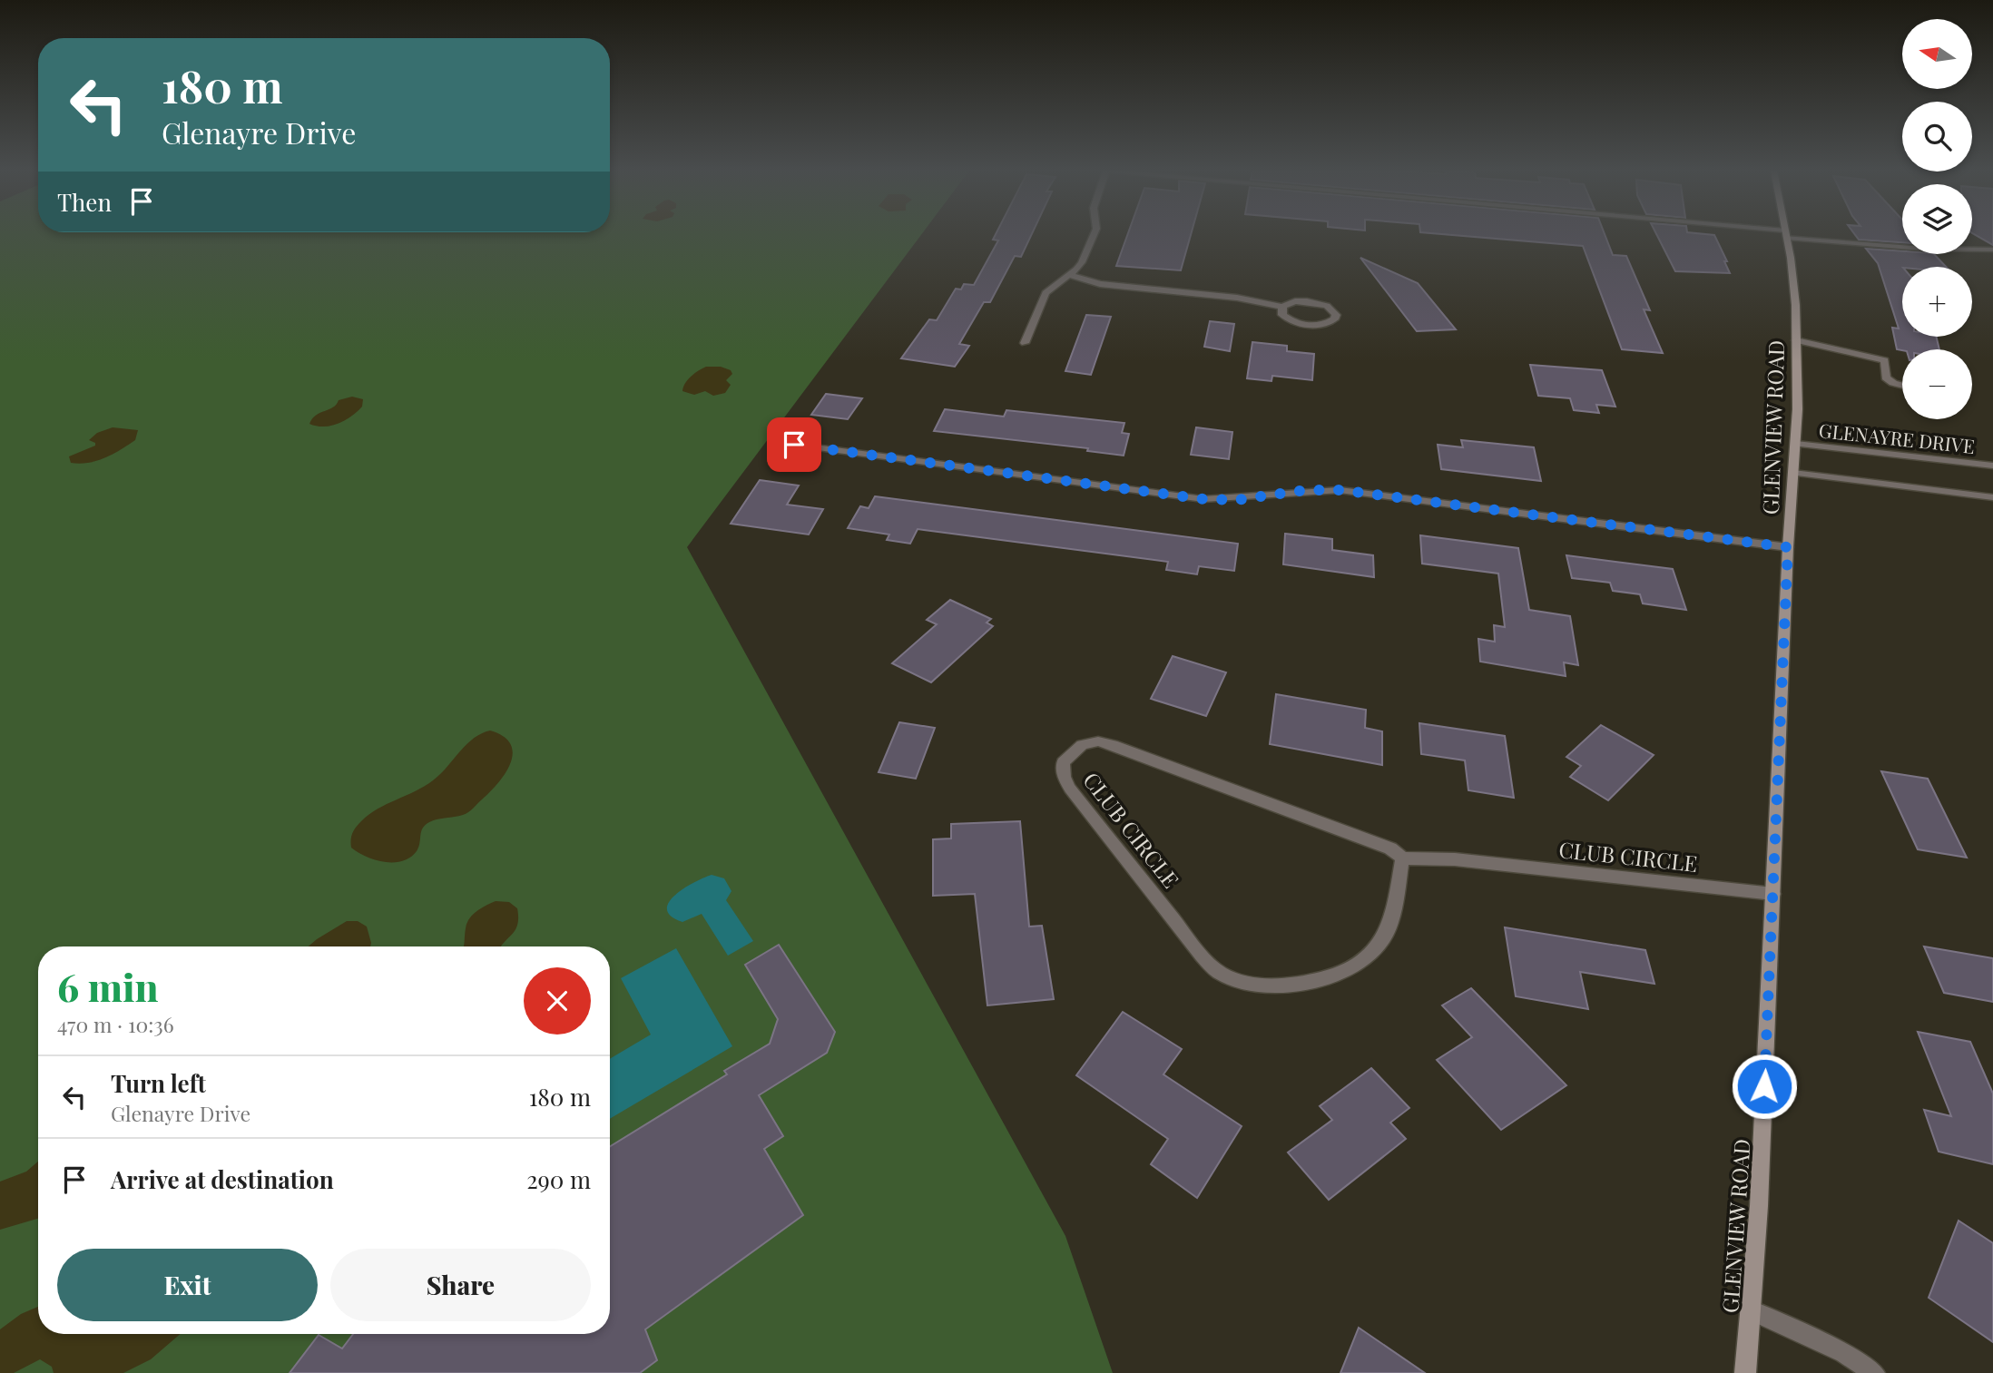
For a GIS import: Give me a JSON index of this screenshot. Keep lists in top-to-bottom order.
{
  "streets": {
    "main road": ["GLENVIEW ROAD"],
    "street": ["GLENAYRE DRIVE", "CLUB CIRCLE"]
  },
  "crossings": [
    ["GLENVIEW ROAD", "GLENAYRE DRIVE"],
    ["GLENVIEW ROAD", "CLUB CIRCLE"]
  ],
  "north": "left",
  "page": {
    "map_buttons": ["+", "−"],
    "turn": ["180 m", "Glenayre Drive"],
    "then": "Then",
    "heading": ["6 min", "470 m · 10:36"],
    "list": [
      {
        "name": "Turn left",
        "note": "Glenayre Drive",
        "value": "180 m"
      },
      {
        "name": "Arrive at destination",
        "value": "290 m"
      }
    ],
    "buttons": ["Exit", "Share"]
  }
}
